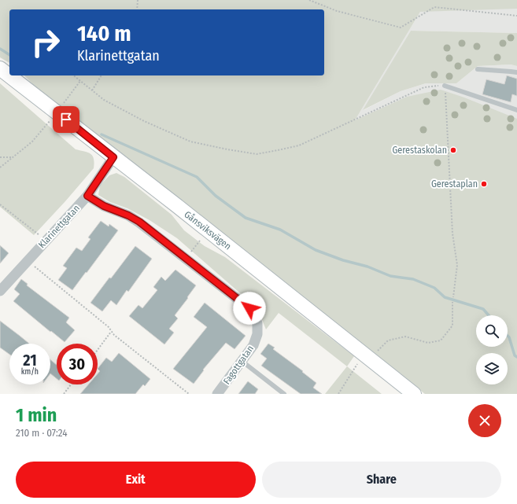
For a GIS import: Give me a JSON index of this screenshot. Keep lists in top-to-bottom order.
{
  "streets": {
    "main road": ["Gånsviksvägen"],
    "street": ["Klarinettgatan", "Fagottgatan"]
  },
  "crossings": [
    ["Klarinettgatan", "Gånsviksvägen"],
    ["Klarinettgatan", "Fagottgatan"]
  ],
  "places": ["Gerestaskolan", "Gerestaplan"],
  "page": {
    "turn": ["140 m", "Klarinettgatan"],
    "speed": "21 km/h",
    "limit": "30",
    "heading": ["1 min", "210 m · 07:24"],
    "buttons": ["Exit", "Share"]
  }
}
